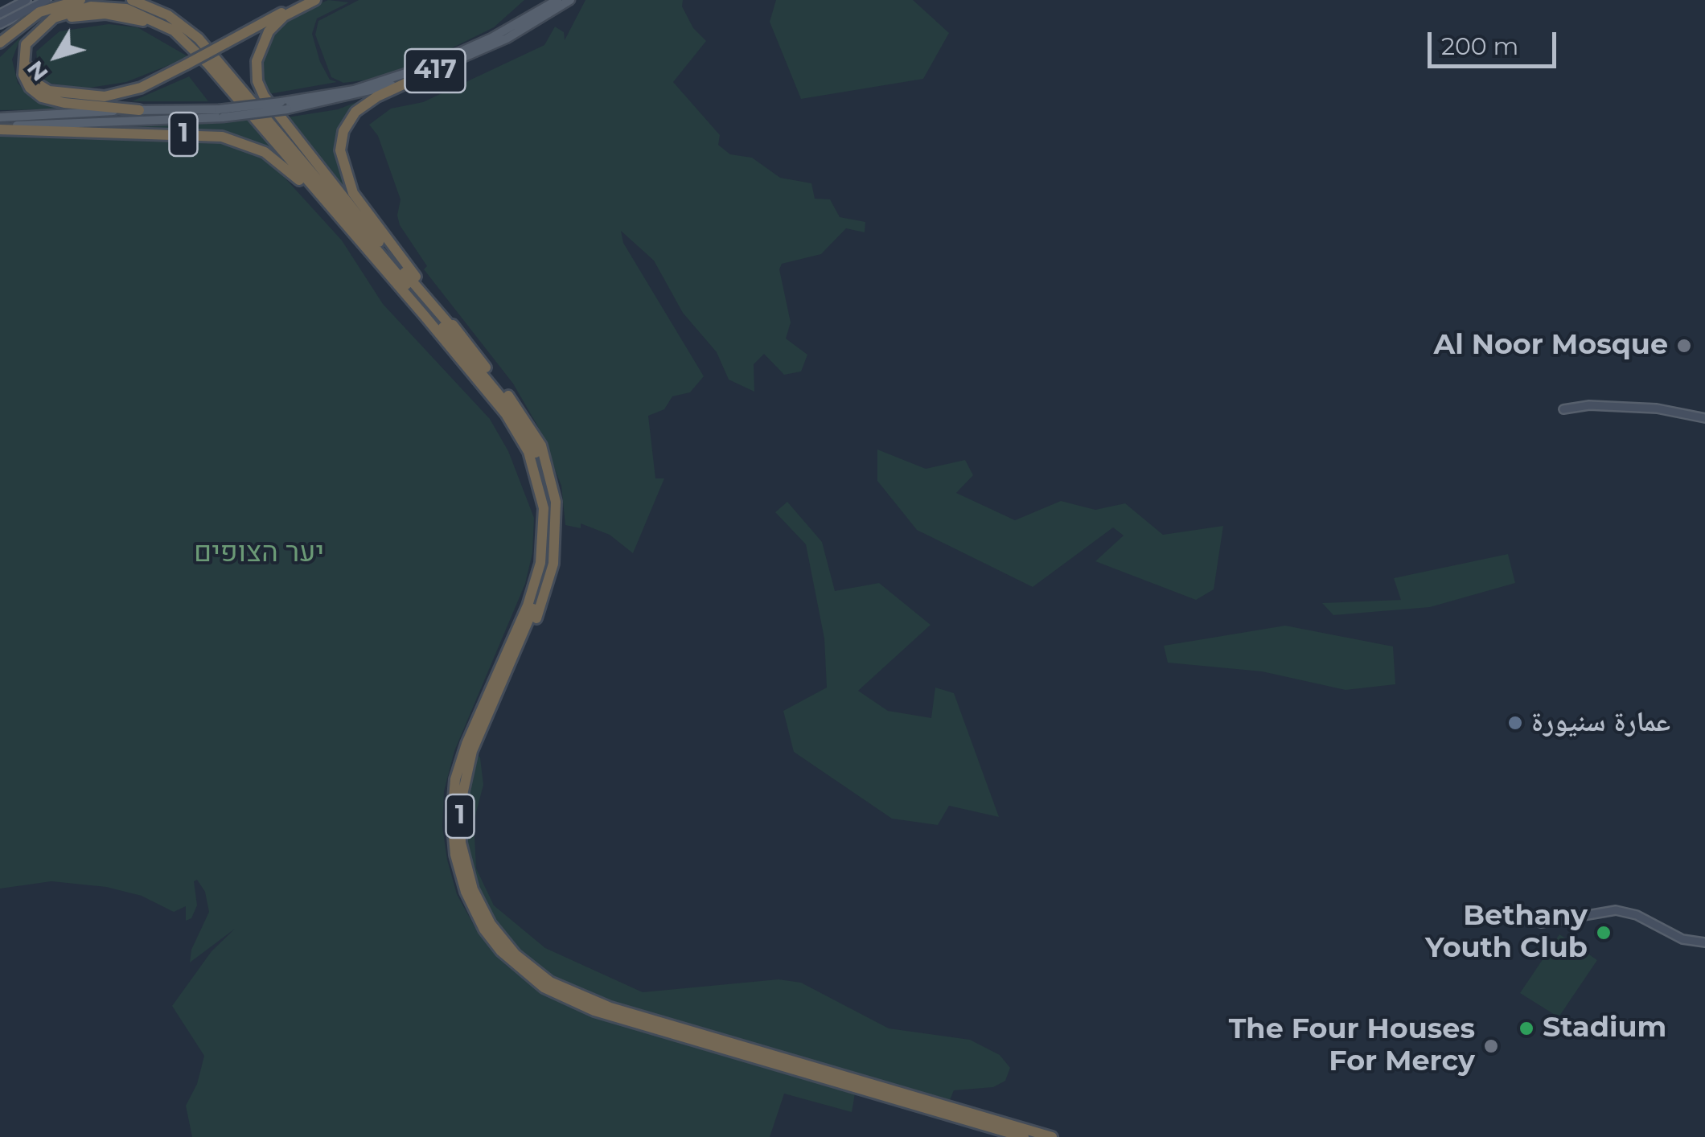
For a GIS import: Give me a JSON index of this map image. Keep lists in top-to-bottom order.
{
  "streets": {
    "highway": ["1"],
    "main road": ["417"]
  },
  "crossings": [
    ["417", "1"]
  ],
  "parks": ["יער הצופים"],
  "places": [
    "Al Noor Mosque",
    "عمارة سنيورة",
    "Bethany Youth Club",
    "Stadium",
    "The Four Houses For Mercy"
  ],
  "scale_bar": "200 m",
  "north": "bottom left"
}
